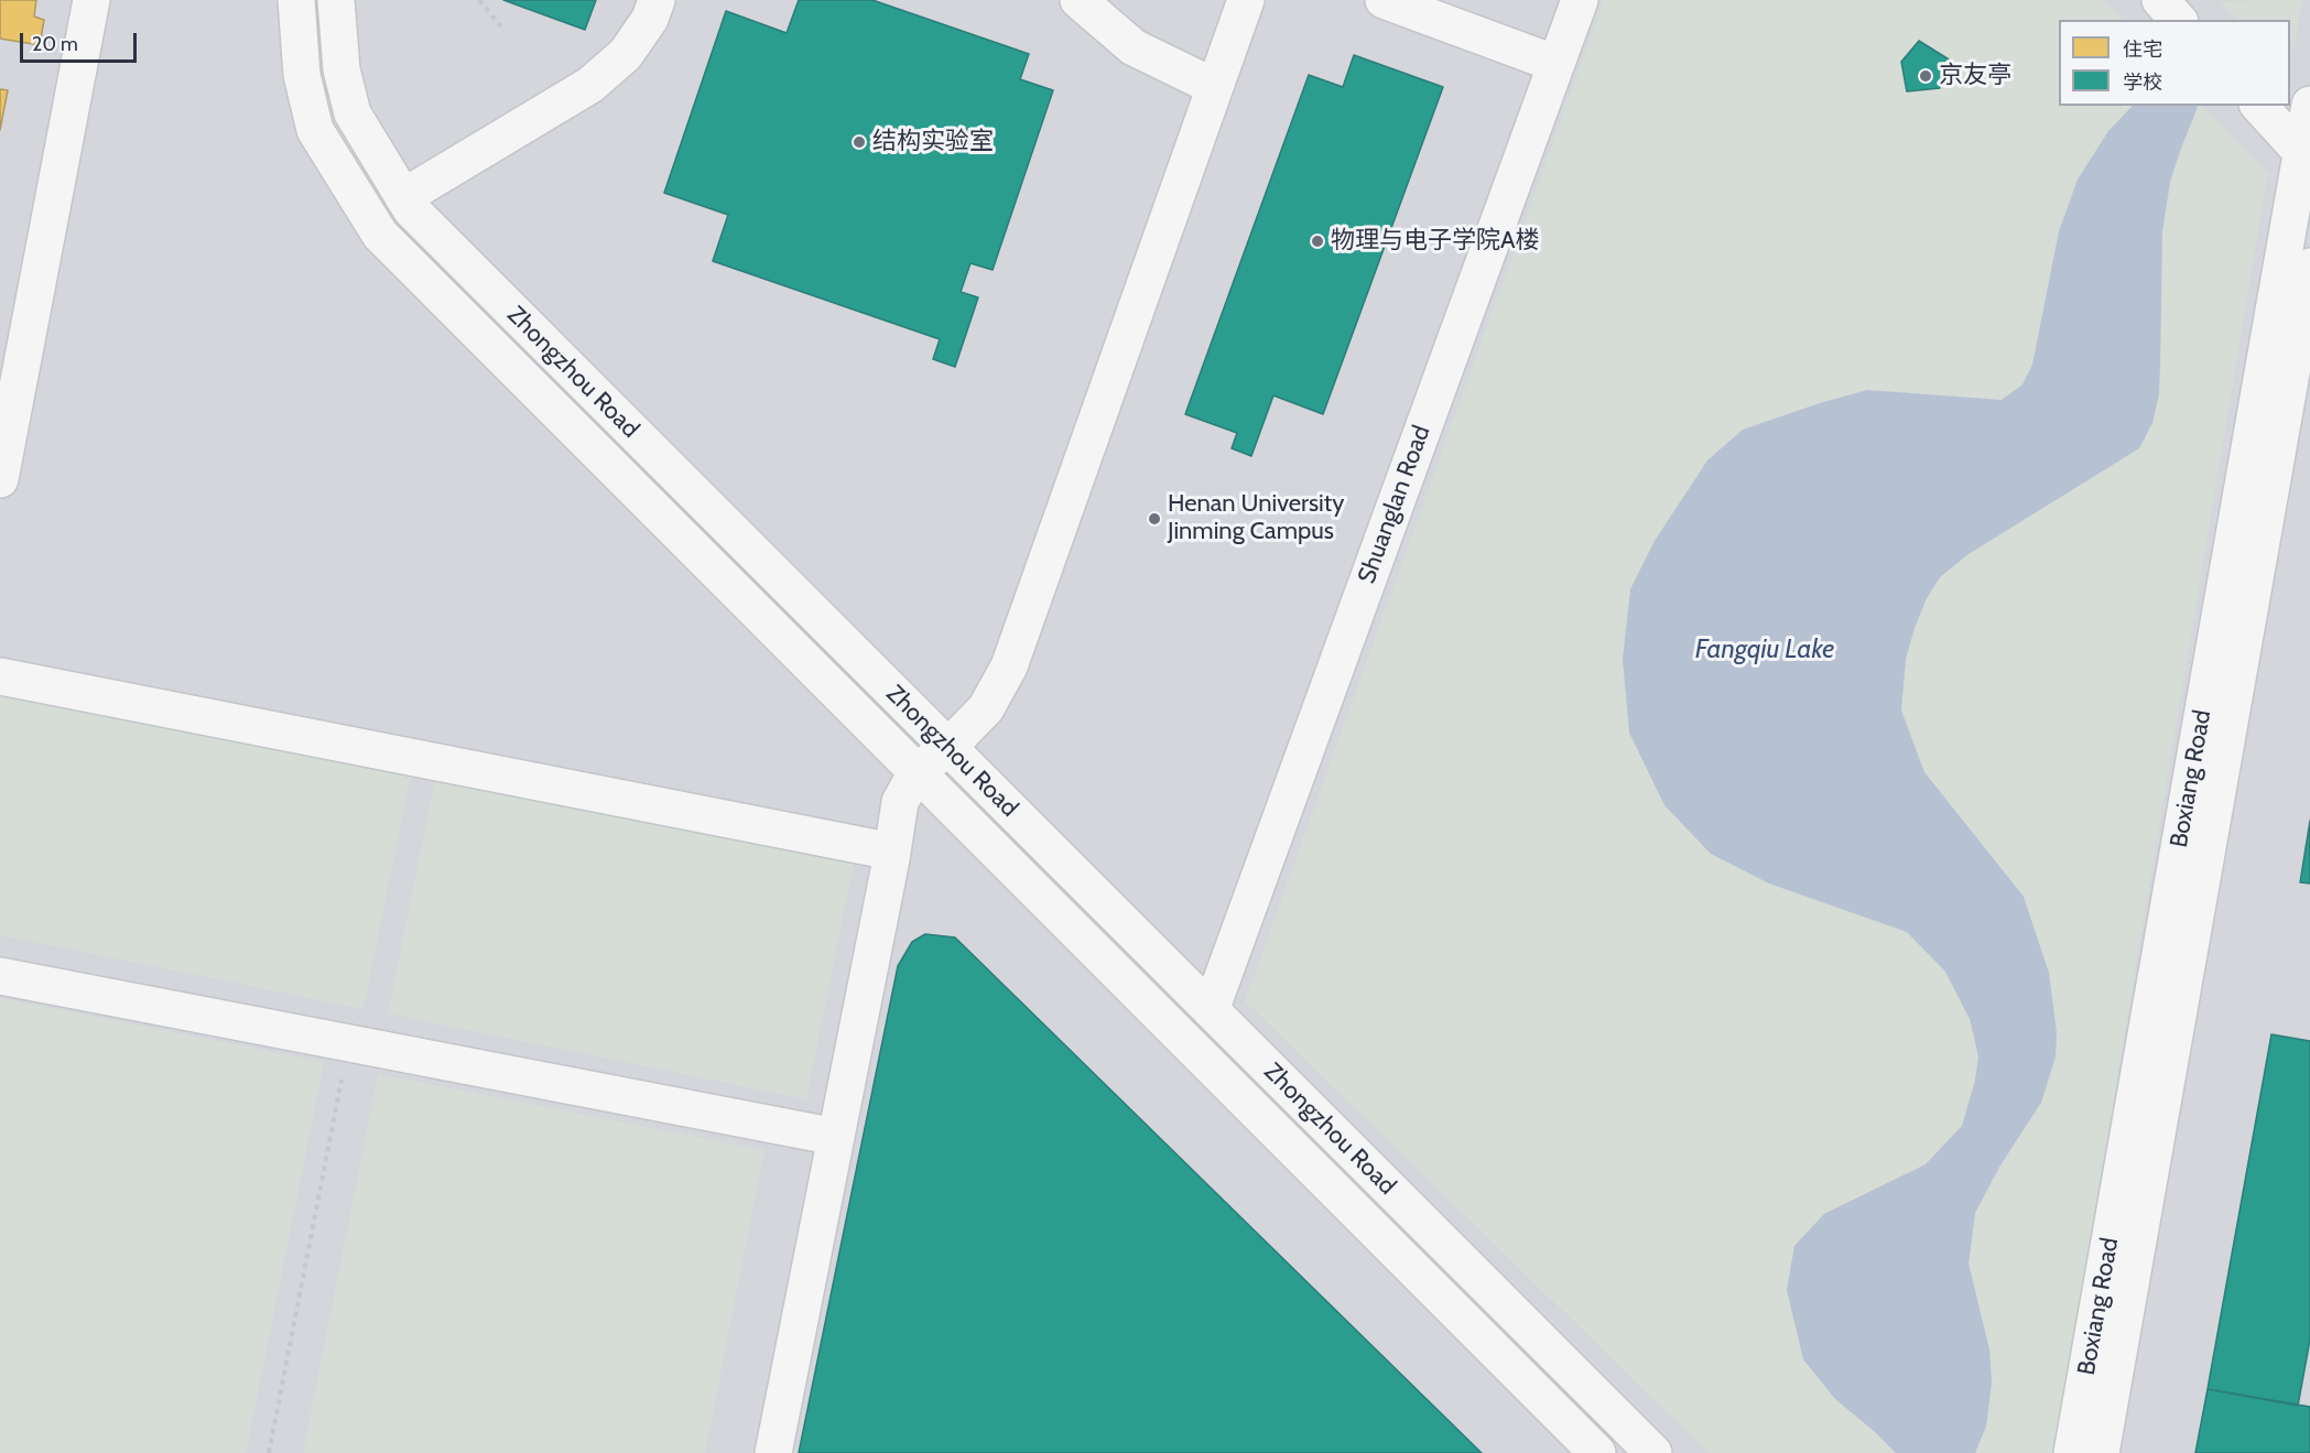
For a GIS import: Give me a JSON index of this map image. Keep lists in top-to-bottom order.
{
  "streets": {
    "lane": ["Zhongzhou Road", "Shuanglan Road", "Boxiang Road"]
  },
  "crossings": [
    ["Zhongzhou Road", "Shuanglan Road"]
  ],
  "water": ["Fangqiu Lake"],
  "places": [
    "京友亭",
    "结构实验室",
    "物理与电子学院A楼",
    "Henan University Jinming Campus"
  ],
  "legend": ["住宅", "学校"],
  "scale_bar": "20 m"
}
